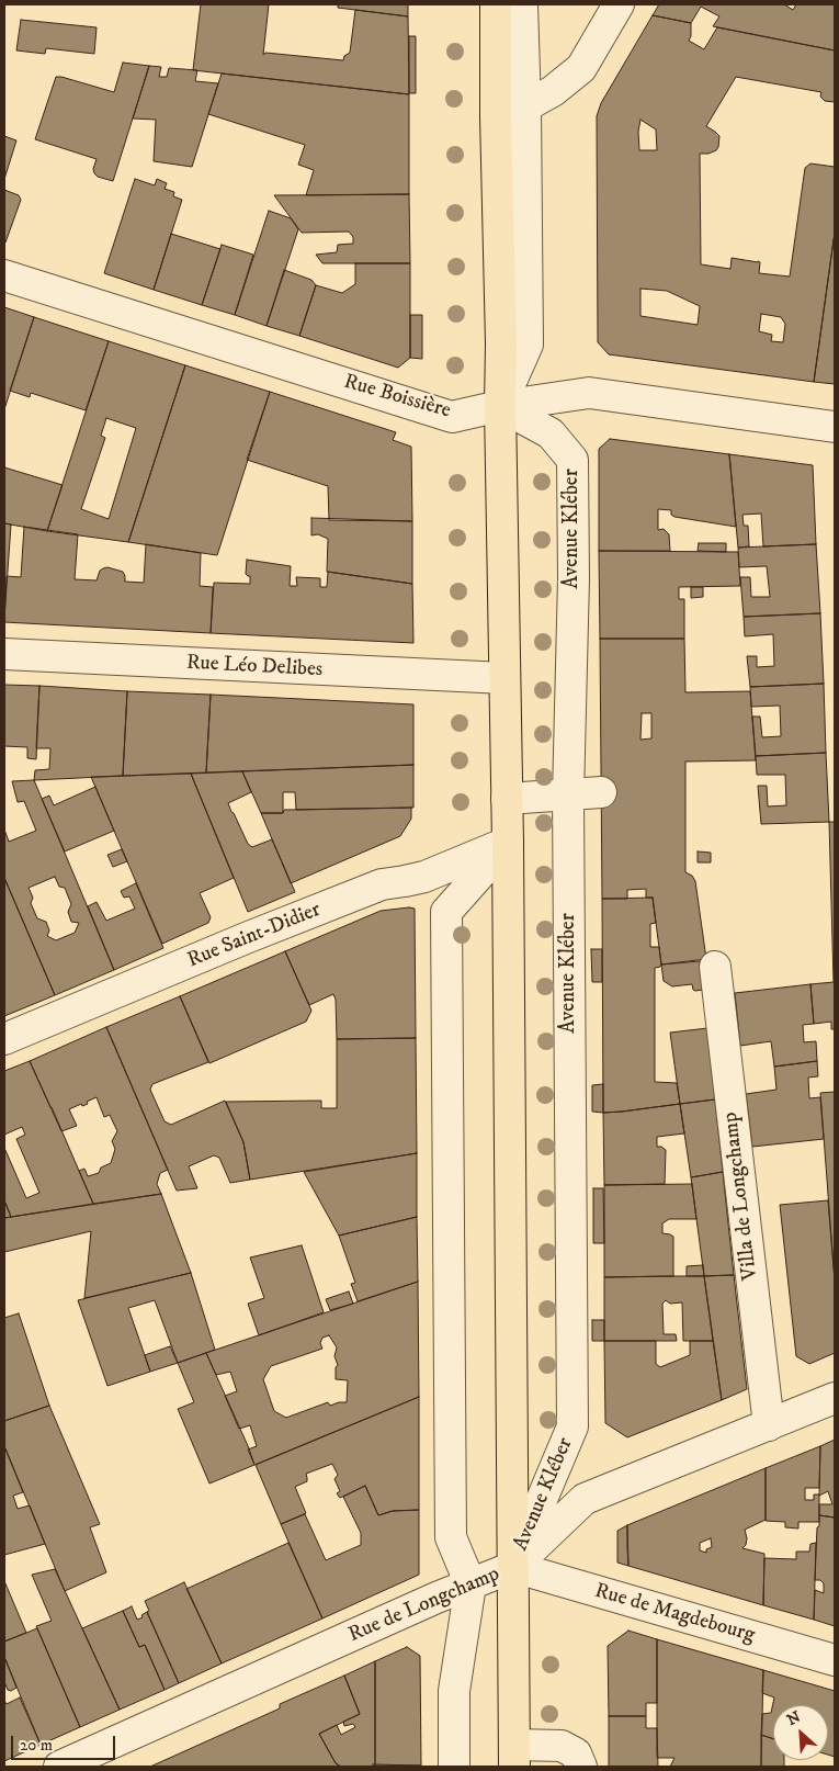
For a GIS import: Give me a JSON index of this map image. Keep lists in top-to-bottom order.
{
  "streets": {
    "main road": ["Avenue Kléber"],
    "street": [
      "Rue Boissière",
      "Rue Léo Delibes",
      "Rue Saint-Didier",
      "Villa de Longchamp",
      "Rue de Longchamp",
      "Rue de Magdebourg"
    ]
  },
  "crossings": [
    ["Rue Boissière", "Avenue Kléber"],
    ["Avenue Kléber", "Rue Léo Delibes"],
    ["Avenue Kléber", "Rue Saint-Didier"],
    ["Avenue Kléber", "Rue de Longchamp"],
    ["Avenue Kléber", "Rue de Magdebourg"],
    ["Villa de Longchamp", "Rue de Longchamp"],
    ["Rue de Longchamp", "Rue de Magdebourg"]
  ],
  "scale_bar": "20 m",
  "north": "top left"
}
